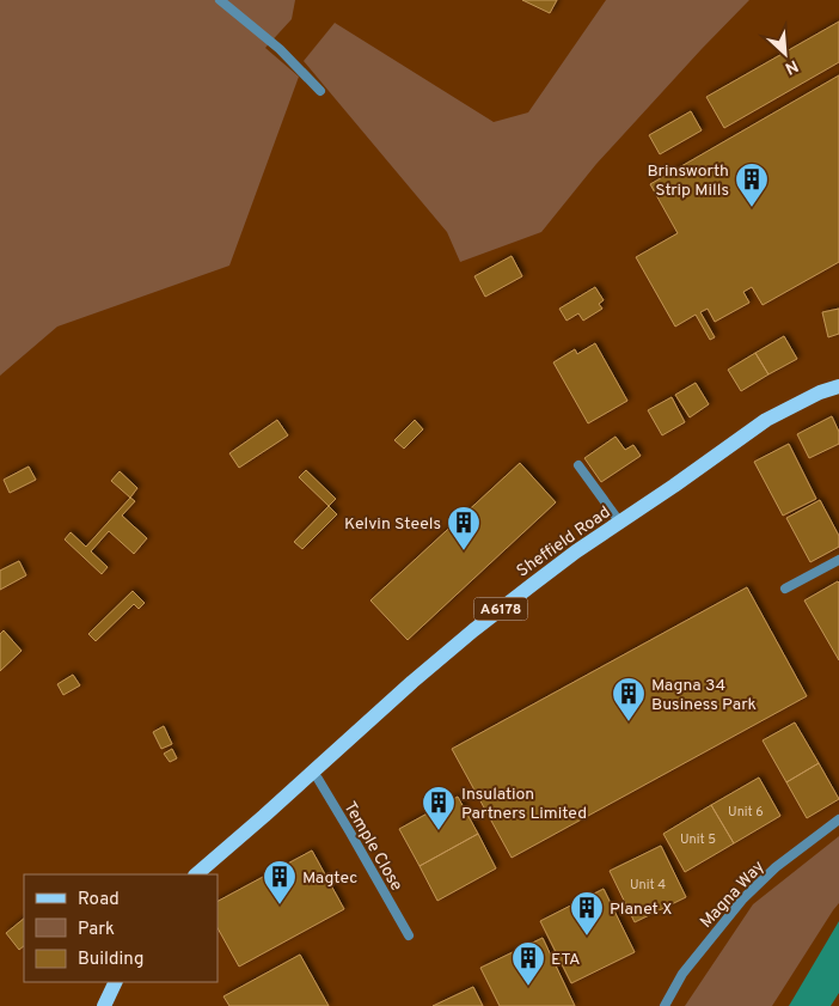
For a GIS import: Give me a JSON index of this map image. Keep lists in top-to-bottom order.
{
  "streets": {
    "main road": ["Sheffield Road", "A6178"],
    "street": ["Temple Close", "Magna Way"]
  },
  "crossings": [
    ["Sheffield Road", "Temple Close"]
  ],
  "places": {
    "building": [
      "Brinsworth Strip Mills",
      "Kelvin Steels",
      "Magna 34 Business Park",
      "Insulation Partners Limited",
      "Magtec",
      "Planet X",
      "ETA"
    ]
  },
  "house_numbers": ["Unit 6", "Unit 5", "Unit 4"],
  "legend": ["Road", "Park", "Building"],
  "north": "bottom right"
}
